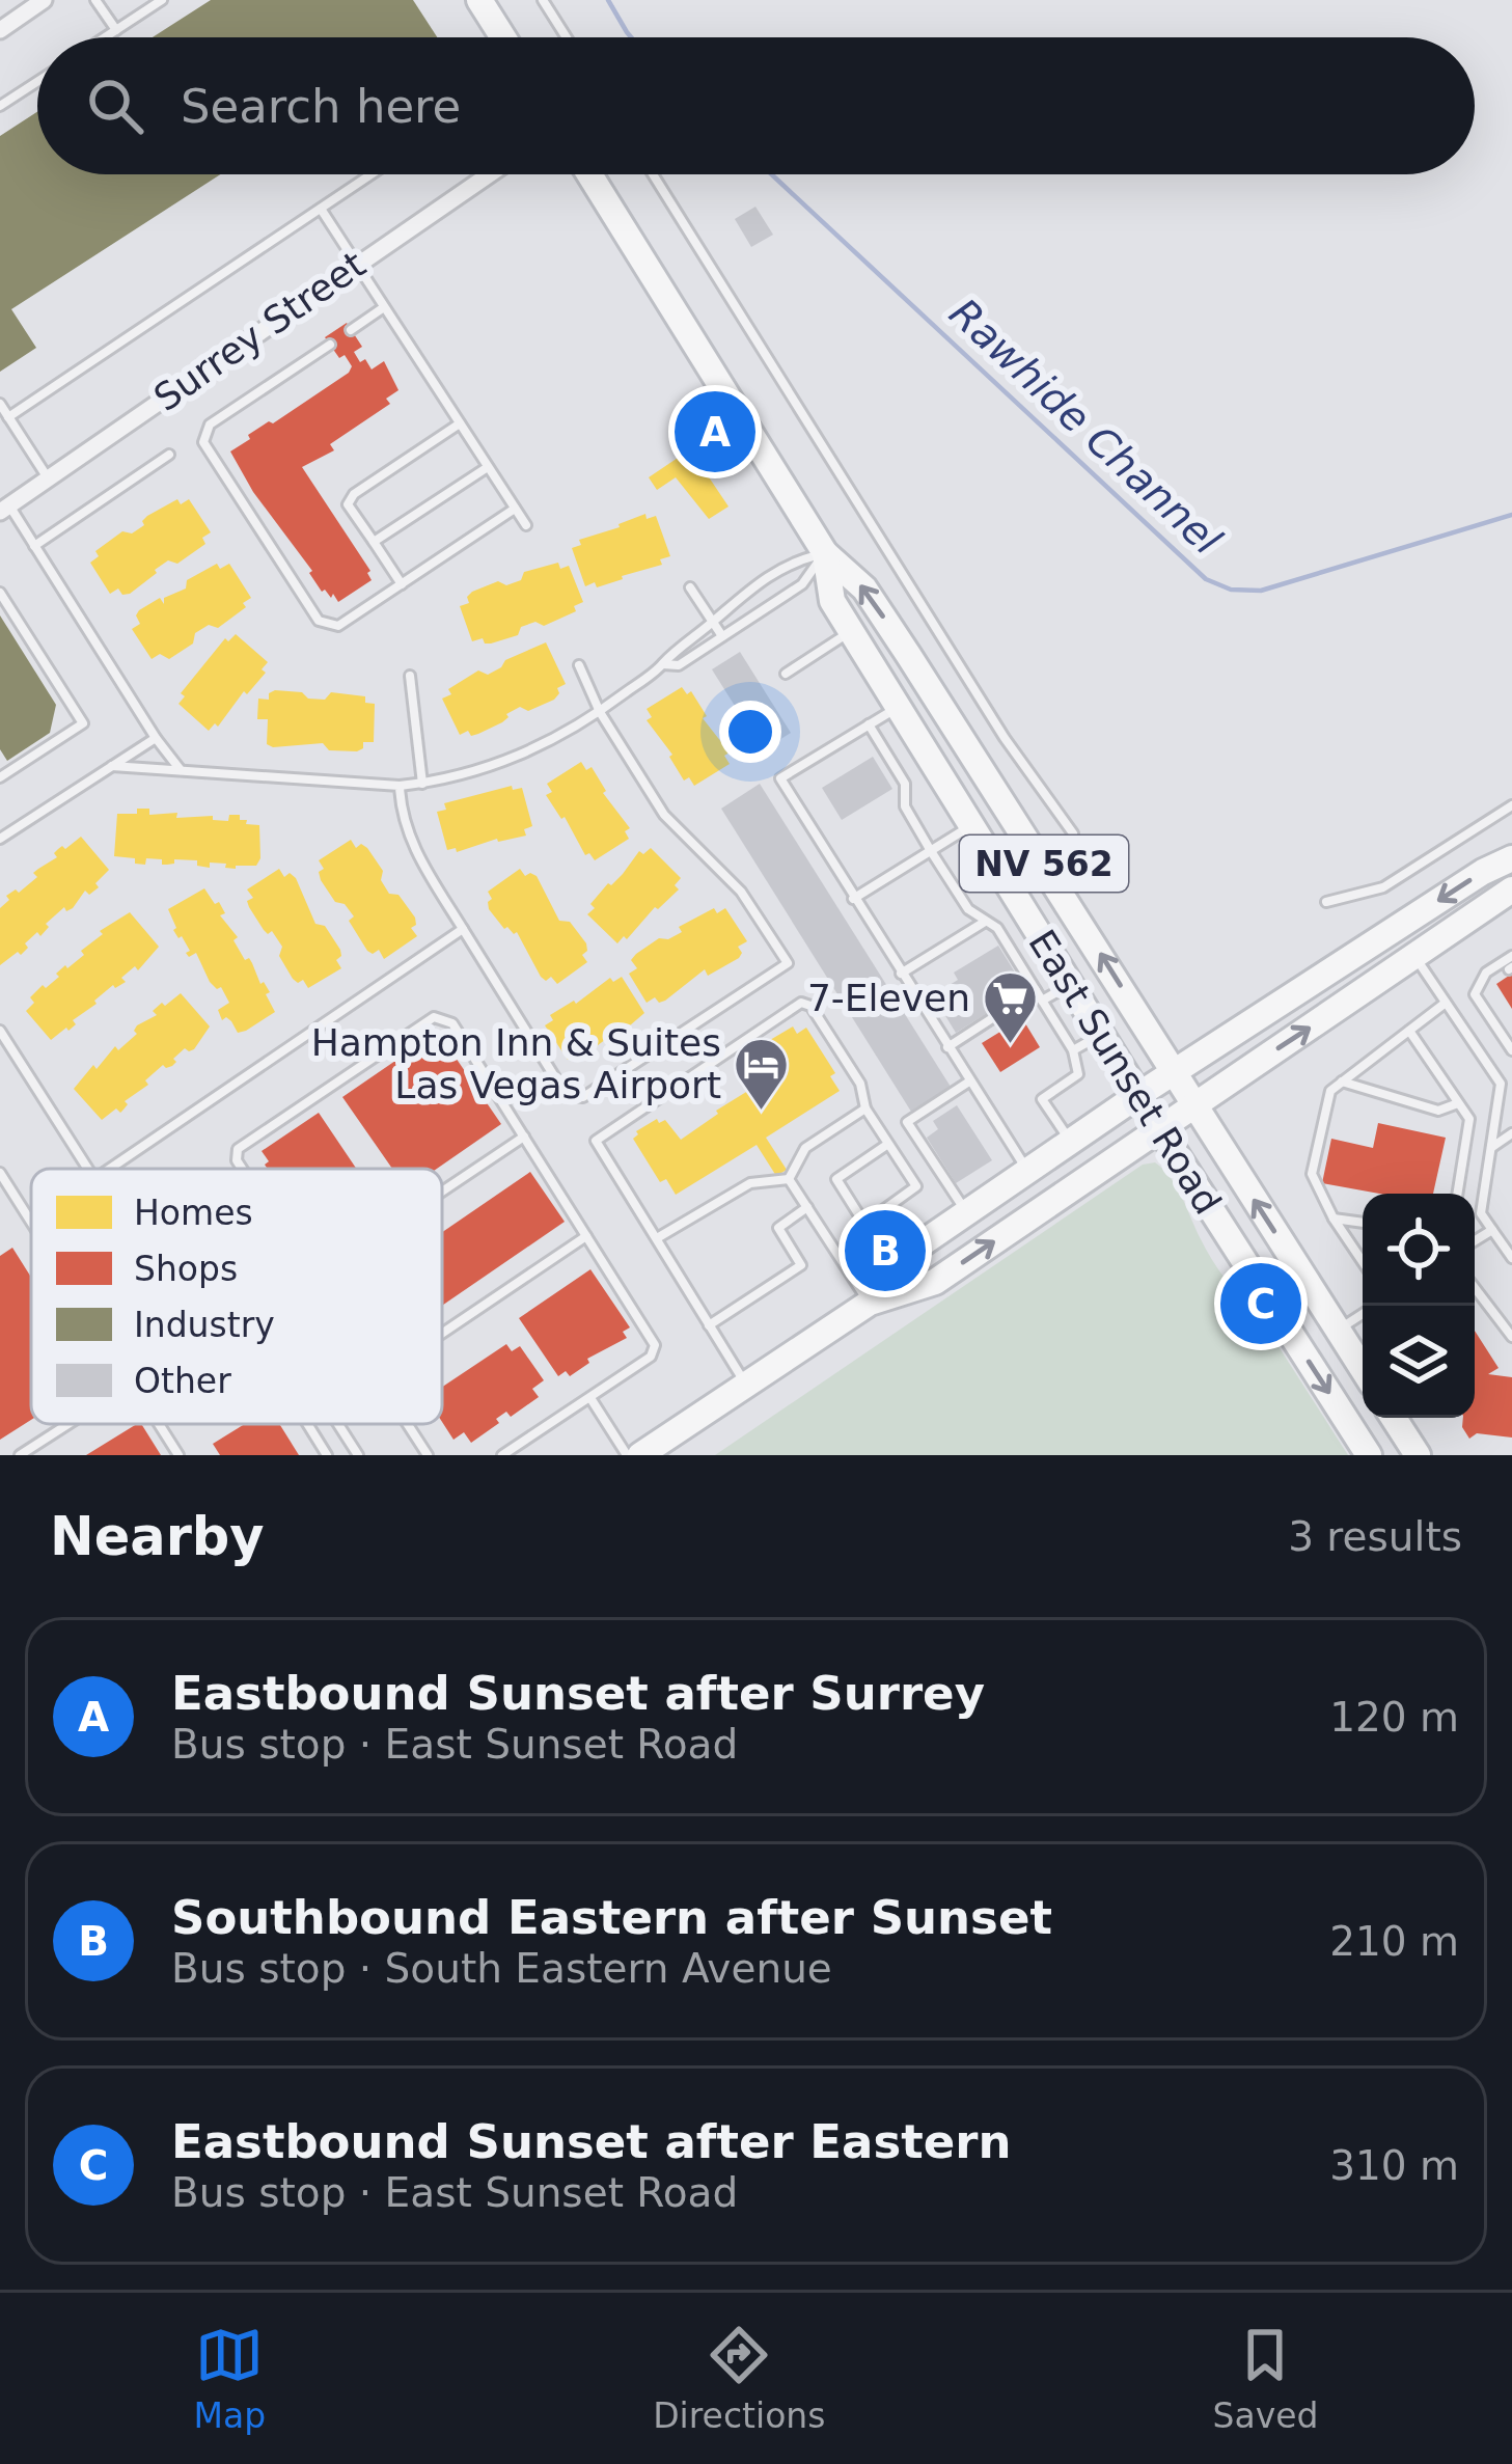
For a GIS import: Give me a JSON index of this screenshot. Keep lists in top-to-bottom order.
{
  "streets": {
    "main road": ["NV 562", "East Sunset Road"],
    "street": ["Surrey Street"]
  },
  "water": ["Rawhide Channel"],
  "places": {
    "supermarket": ["7-Eleven"],
    "hotel": ["Hampton Inn & Suites Las Vegas Airport"]
  },
  "legend": [
    "Homes",
    "Shops",
    "Industry",
    "Other"
  ],
  "page": {
    "search": "Search here",
    "pins": ["A", "B", "C"],
    "heading": ["Nearby", "3 results"],
    "list": [
      {
        "mark": "A",
        "name": "Eastbound Sunset after Surrey",
        "note": "Bus stop · East Sunset Road",
        "value": "120 m"
      },
      {
        "mark": "B",
        "name": "Southbound Eastern after Sunset",
        "note": "Bus stop · South Eastern Avenue",
        "value": "210 m"
      },
      {
        "mark": "C",
        "name": "Eastbound Sunset after Eastern",
        "note": "Bus stop · East Sunset Road",
        "value": "310 m"
      }
    ],
    "nav": ["Map", "Directions", "Saved"]
  }
}
